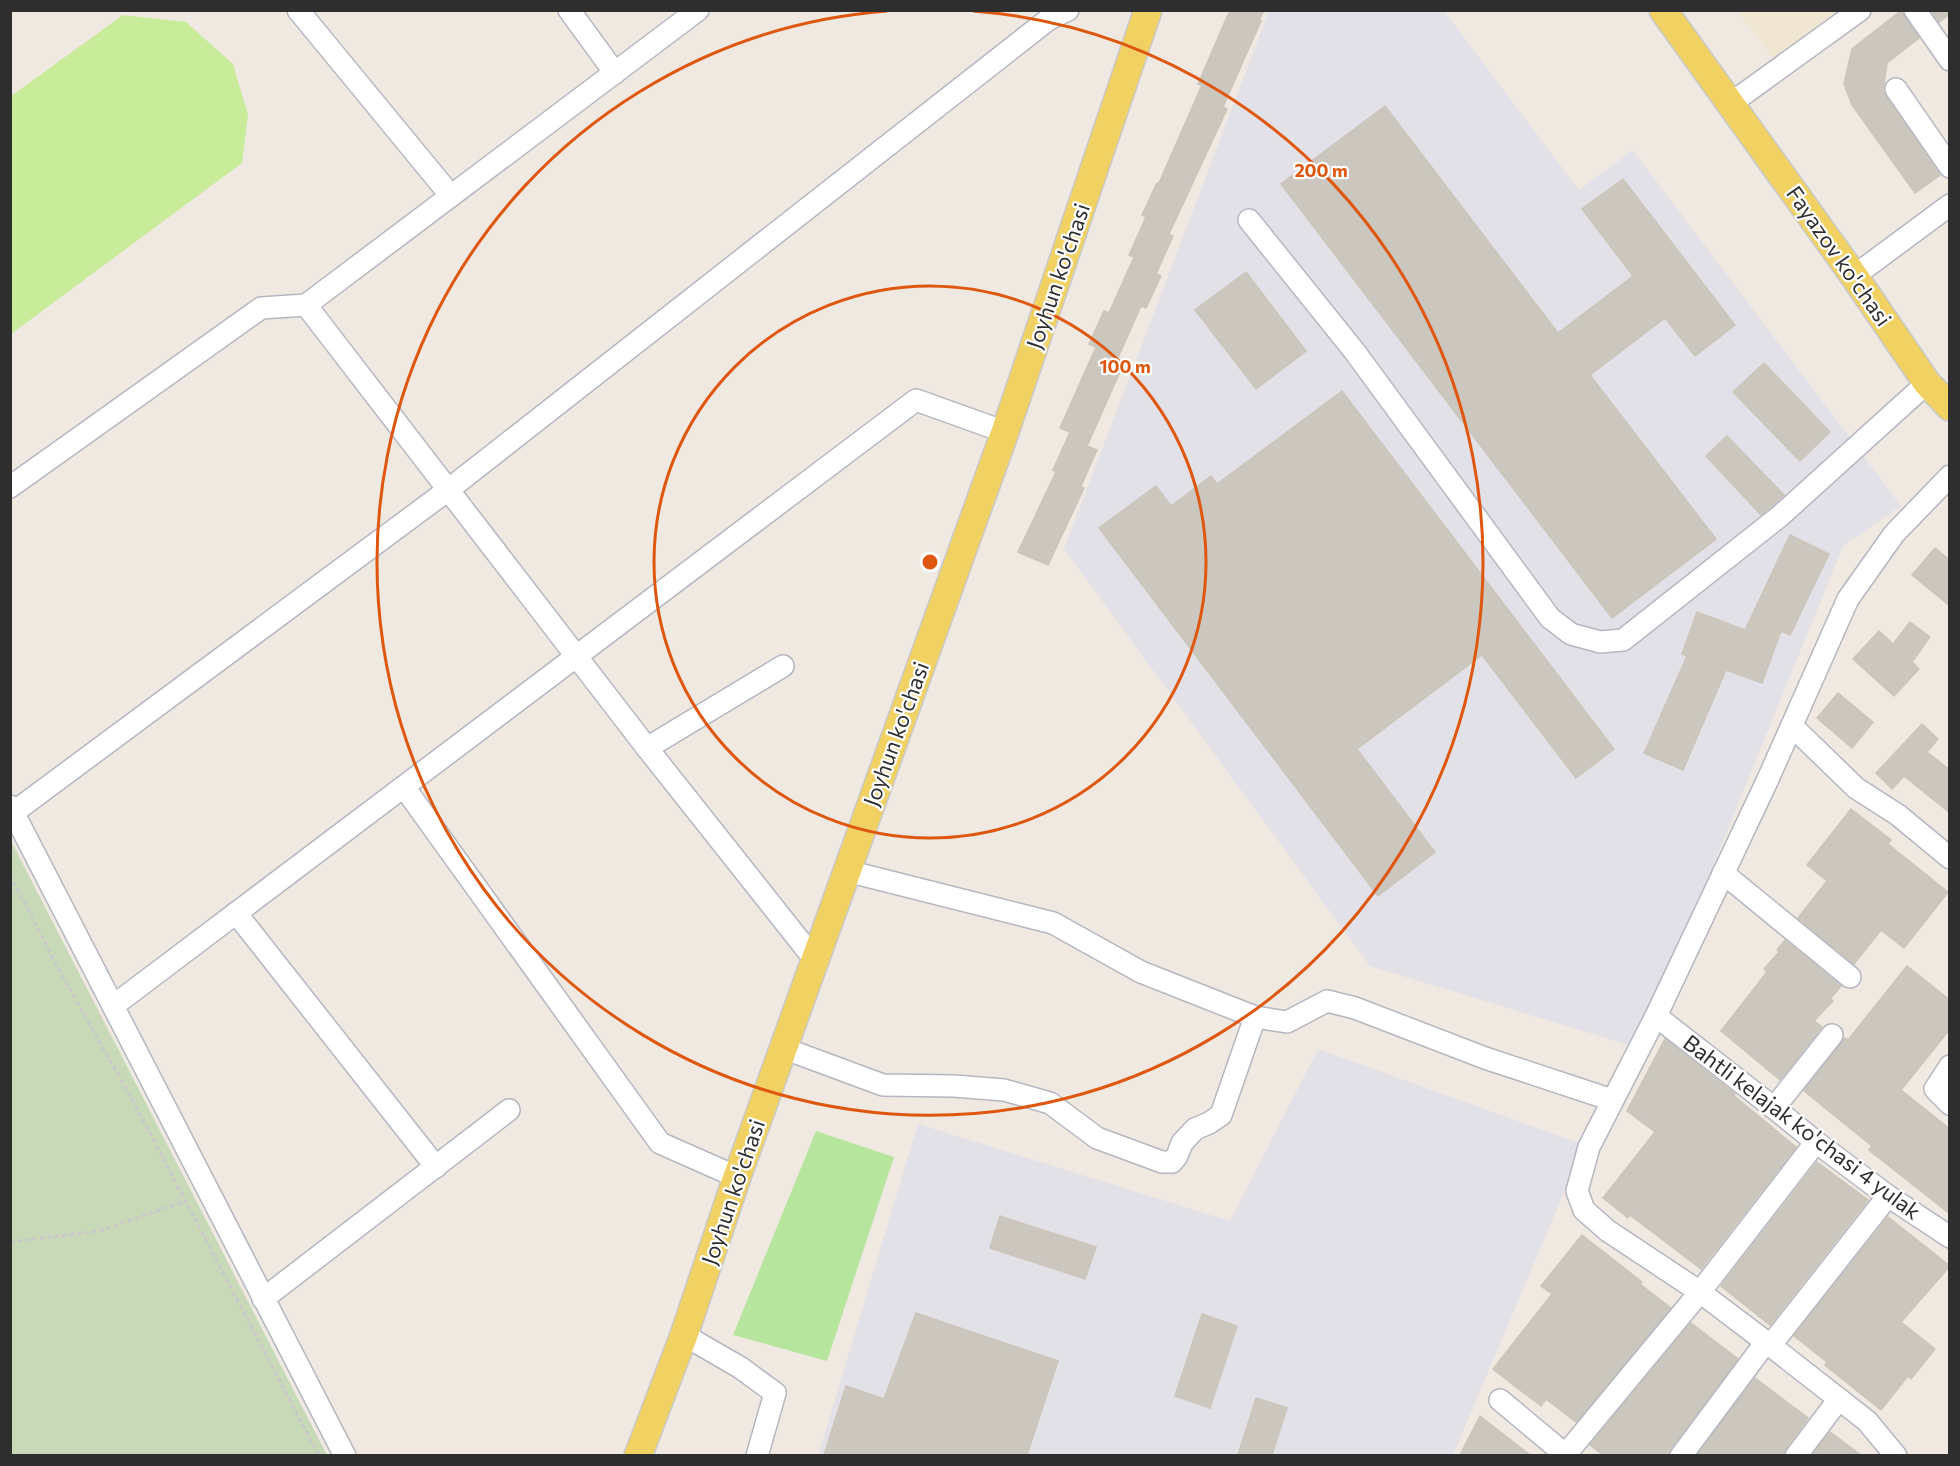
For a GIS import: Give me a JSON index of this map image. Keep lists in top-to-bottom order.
{
  "streets": {
    "main road": ["Fayazov ko'chasi", "Joyhun ko'chasi"],
    "street": ["Bahtli kelajak ko'chasi 4 yulak"]
  },
  "rings": ["200 m", "100 m"]
}
